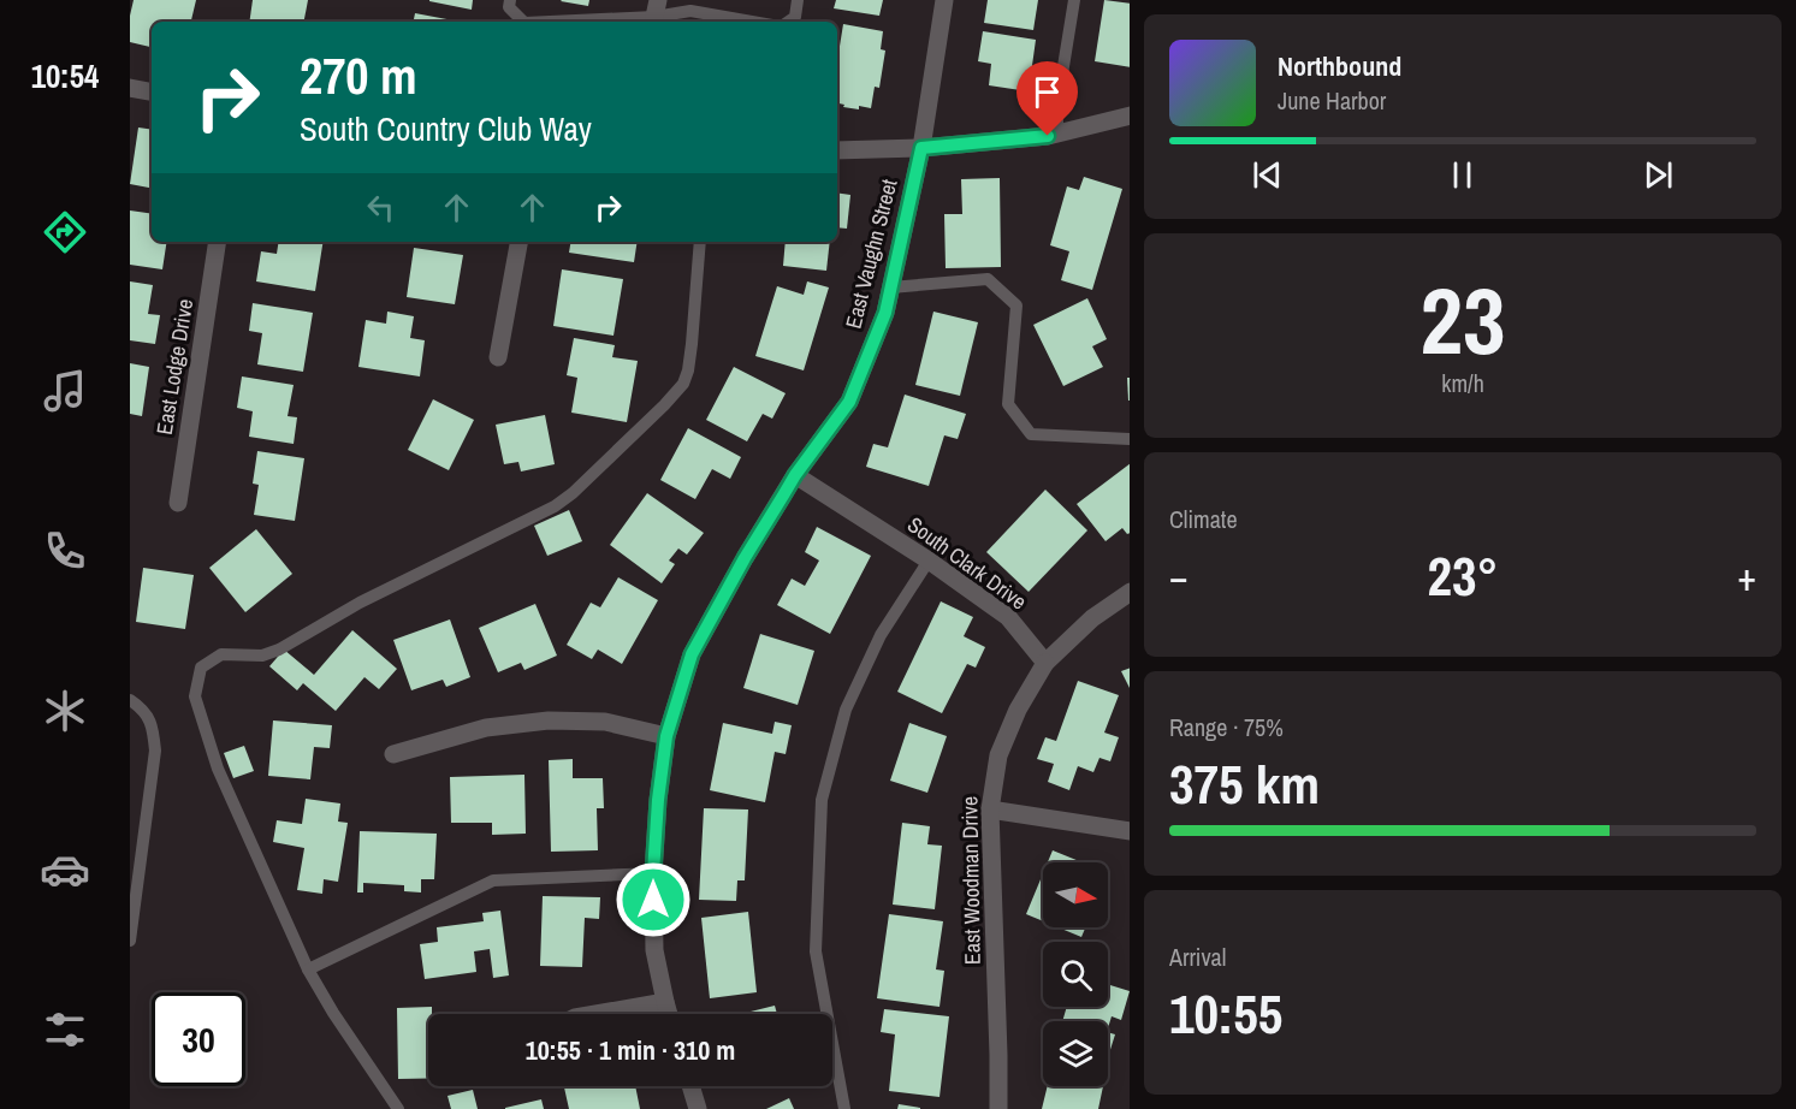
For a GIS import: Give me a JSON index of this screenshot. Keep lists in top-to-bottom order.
{
  "streets": {
    "street": [
      "East Vaughn Street",
      "East Lodge Drive",
      "South Clark Drive",
      "East Woodman Drive"
    ]
  },
  "crossings": [
    ["East Vaughn Street", "South Clark Drive"],
    ["South Clark Drive", "East Woodman Drive"]
  ],
  "north": "right",
  "page": {
    "tabs": "10:54",
    "turn": ["270 m", "South Country Club Way"],
    "song": ["Northbound", "June Harbor"],
    "tile": [
      ["23", "km/h"],
      "Climate",
      ["Range · 75%", "375 km"],
      ["Arrival", "10:55"]
    ],
    "heat": ["−", "23°", "+"],
    "limit": "30",
    "trip": "10:55 · 1 min · 310 m"
  }
}
